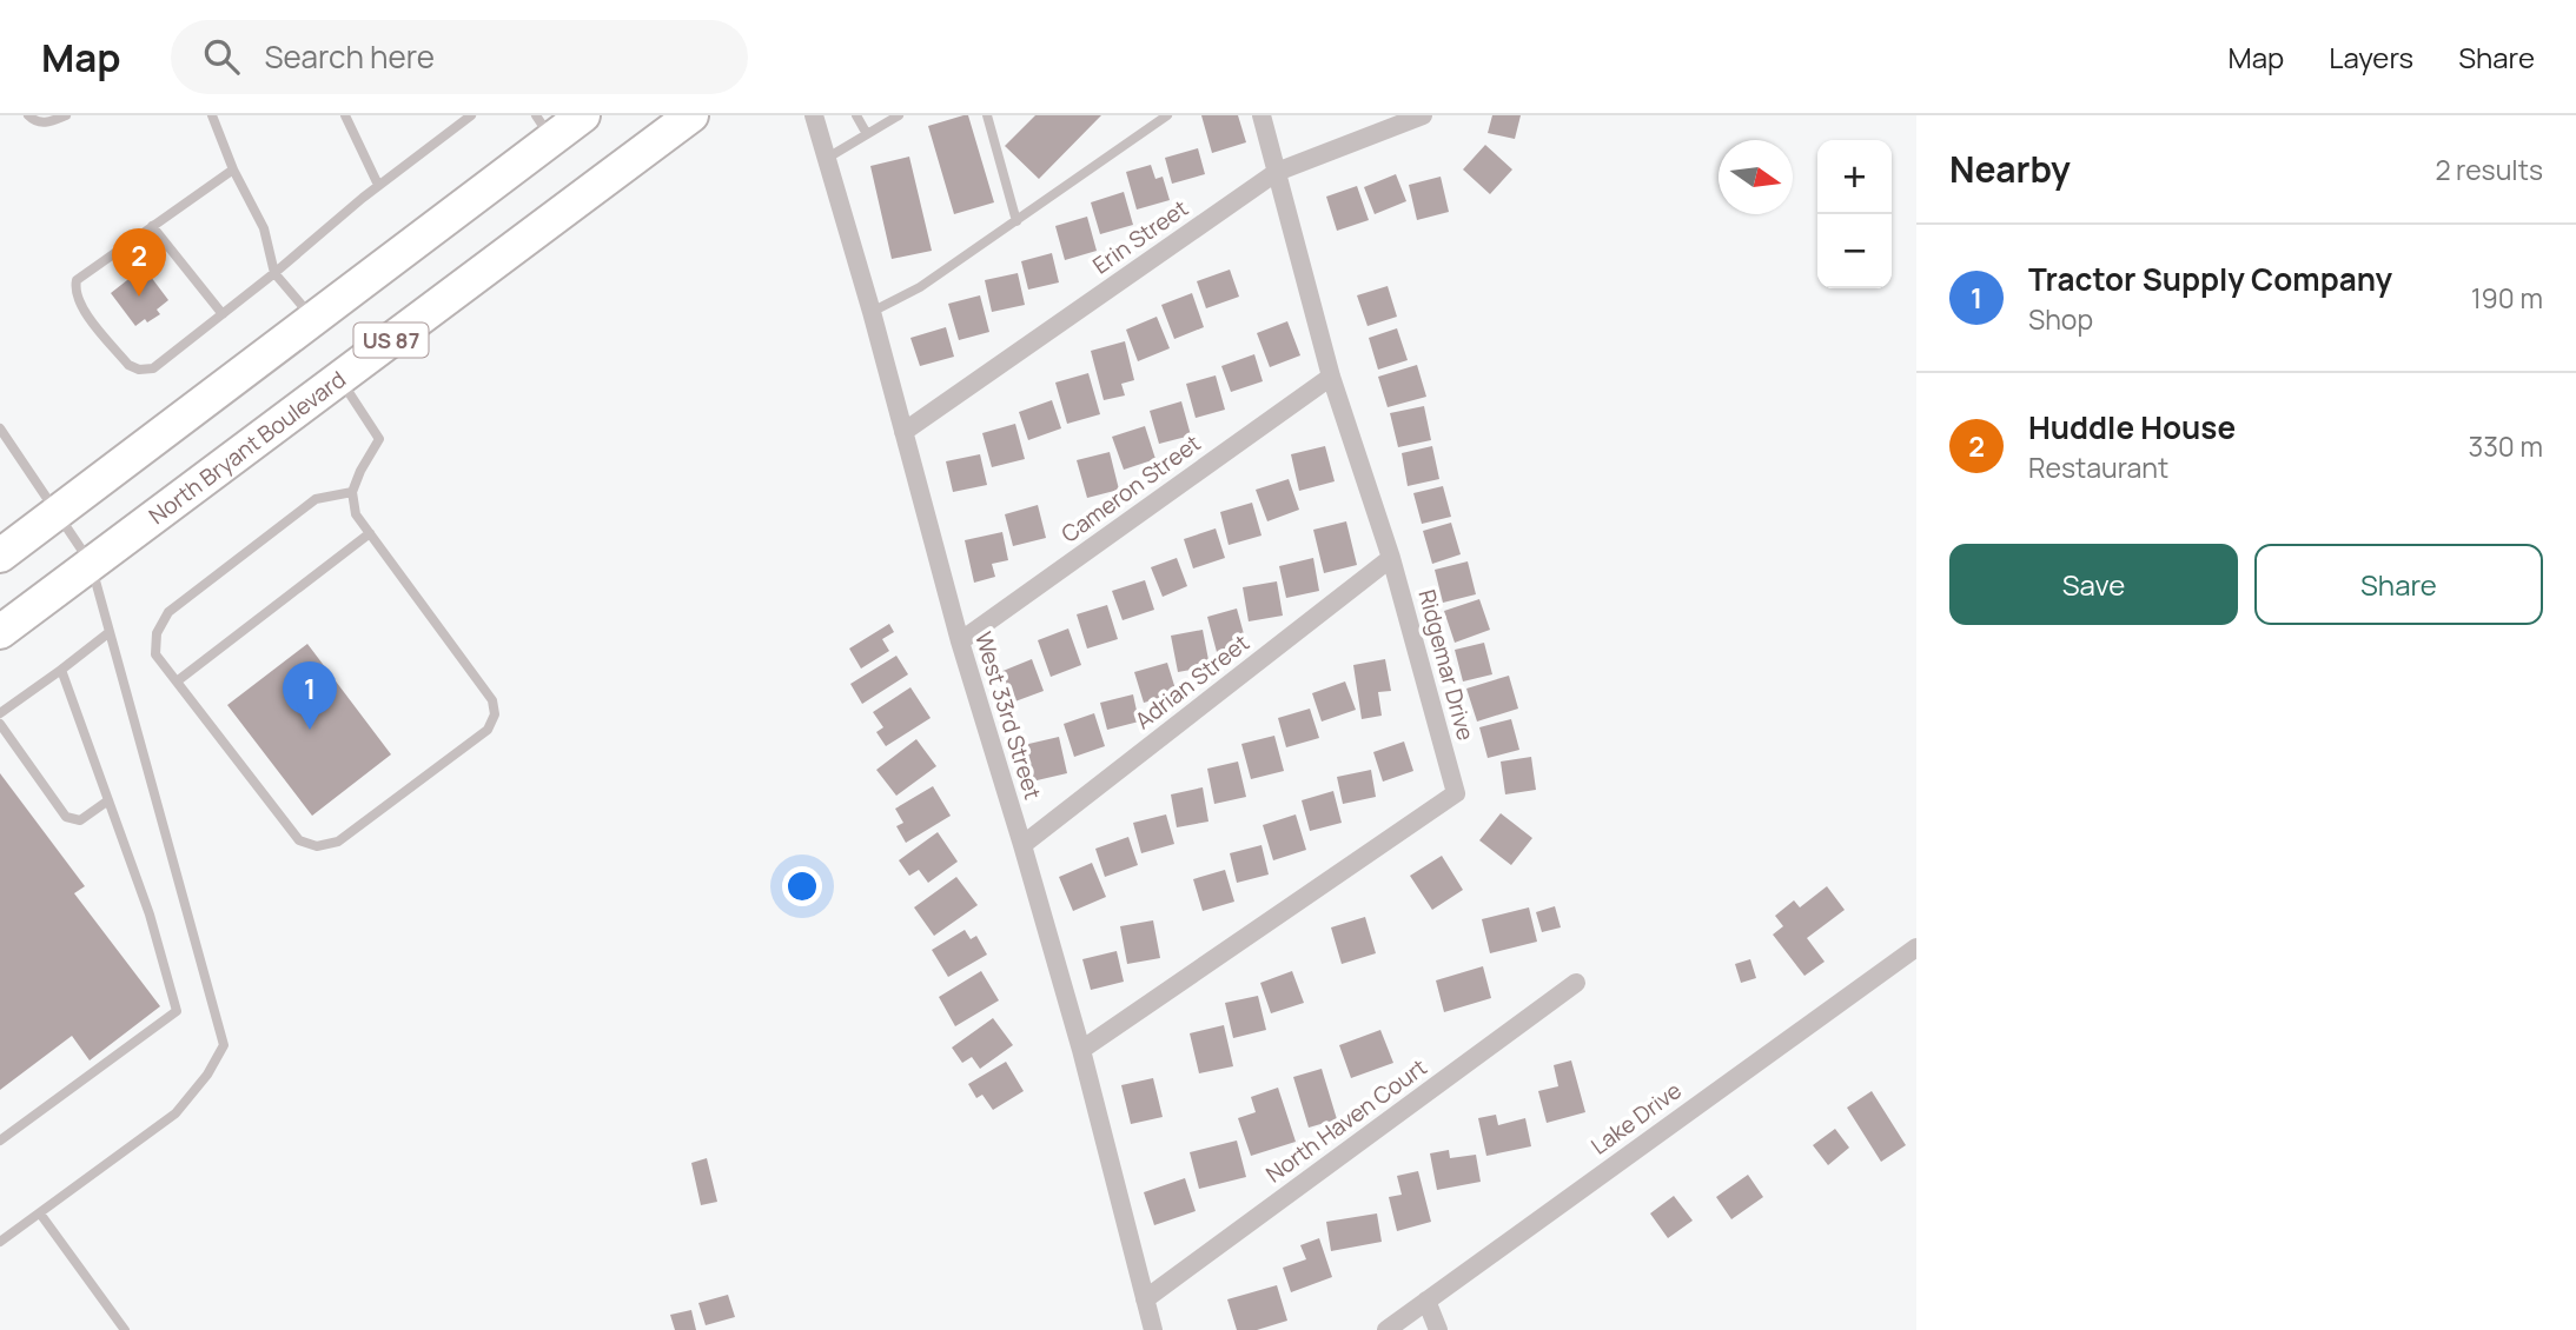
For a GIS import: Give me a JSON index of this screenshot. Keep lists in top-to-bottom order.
{
  "streets": {
    "highway": ["US 87", "North Bryant Boulevard"],
    "street": [
      "Erin Street",
      "Cameron Street",
      "Ridgemar Drive",
      "Adrian Street",
      "West 33rd Street",
      "Lake Drive",
      "North Haven Court"
    ]
  },
  "crossings": [
    ["Erin Street", "Ridgemar Drive"],
    ["Erin Street", "West 33rd Street"],
    ["Cameron Street", "Ridgemar Drive"],
    ["Cameron Street", "West 33rd Street"],
    ["Ridgemar Drive", "Adrian Street"],
    ["Ridgemar Drive", "West 33rd Street"],
    ["Adrian Street", "West 33rd Street"],
    ["West 33rd Street", "North Haven Court"]
  ],
  "north": "right",
  "page": {
    "header": "Map",
    "search": "Search here",
    "nav": ["Map", "Layers", "Share"],
    "heading": ["Nearby", "2 results"],
    "map_buttons": ["+", "−"],
    "list": [
      {
        "mark": "1",
        "name": "Tractor Supply Company",
        "note": "Shop",
        "value": "190 m"
      },
      {
        "mark": "2",
        "name": "Huddle House",
        "note": "Restaurant",
        "value": "330 m"
      }
    ],
    "pins": ["2", "1"],
    "buttons": ["Save", "Share"]
  }
}
